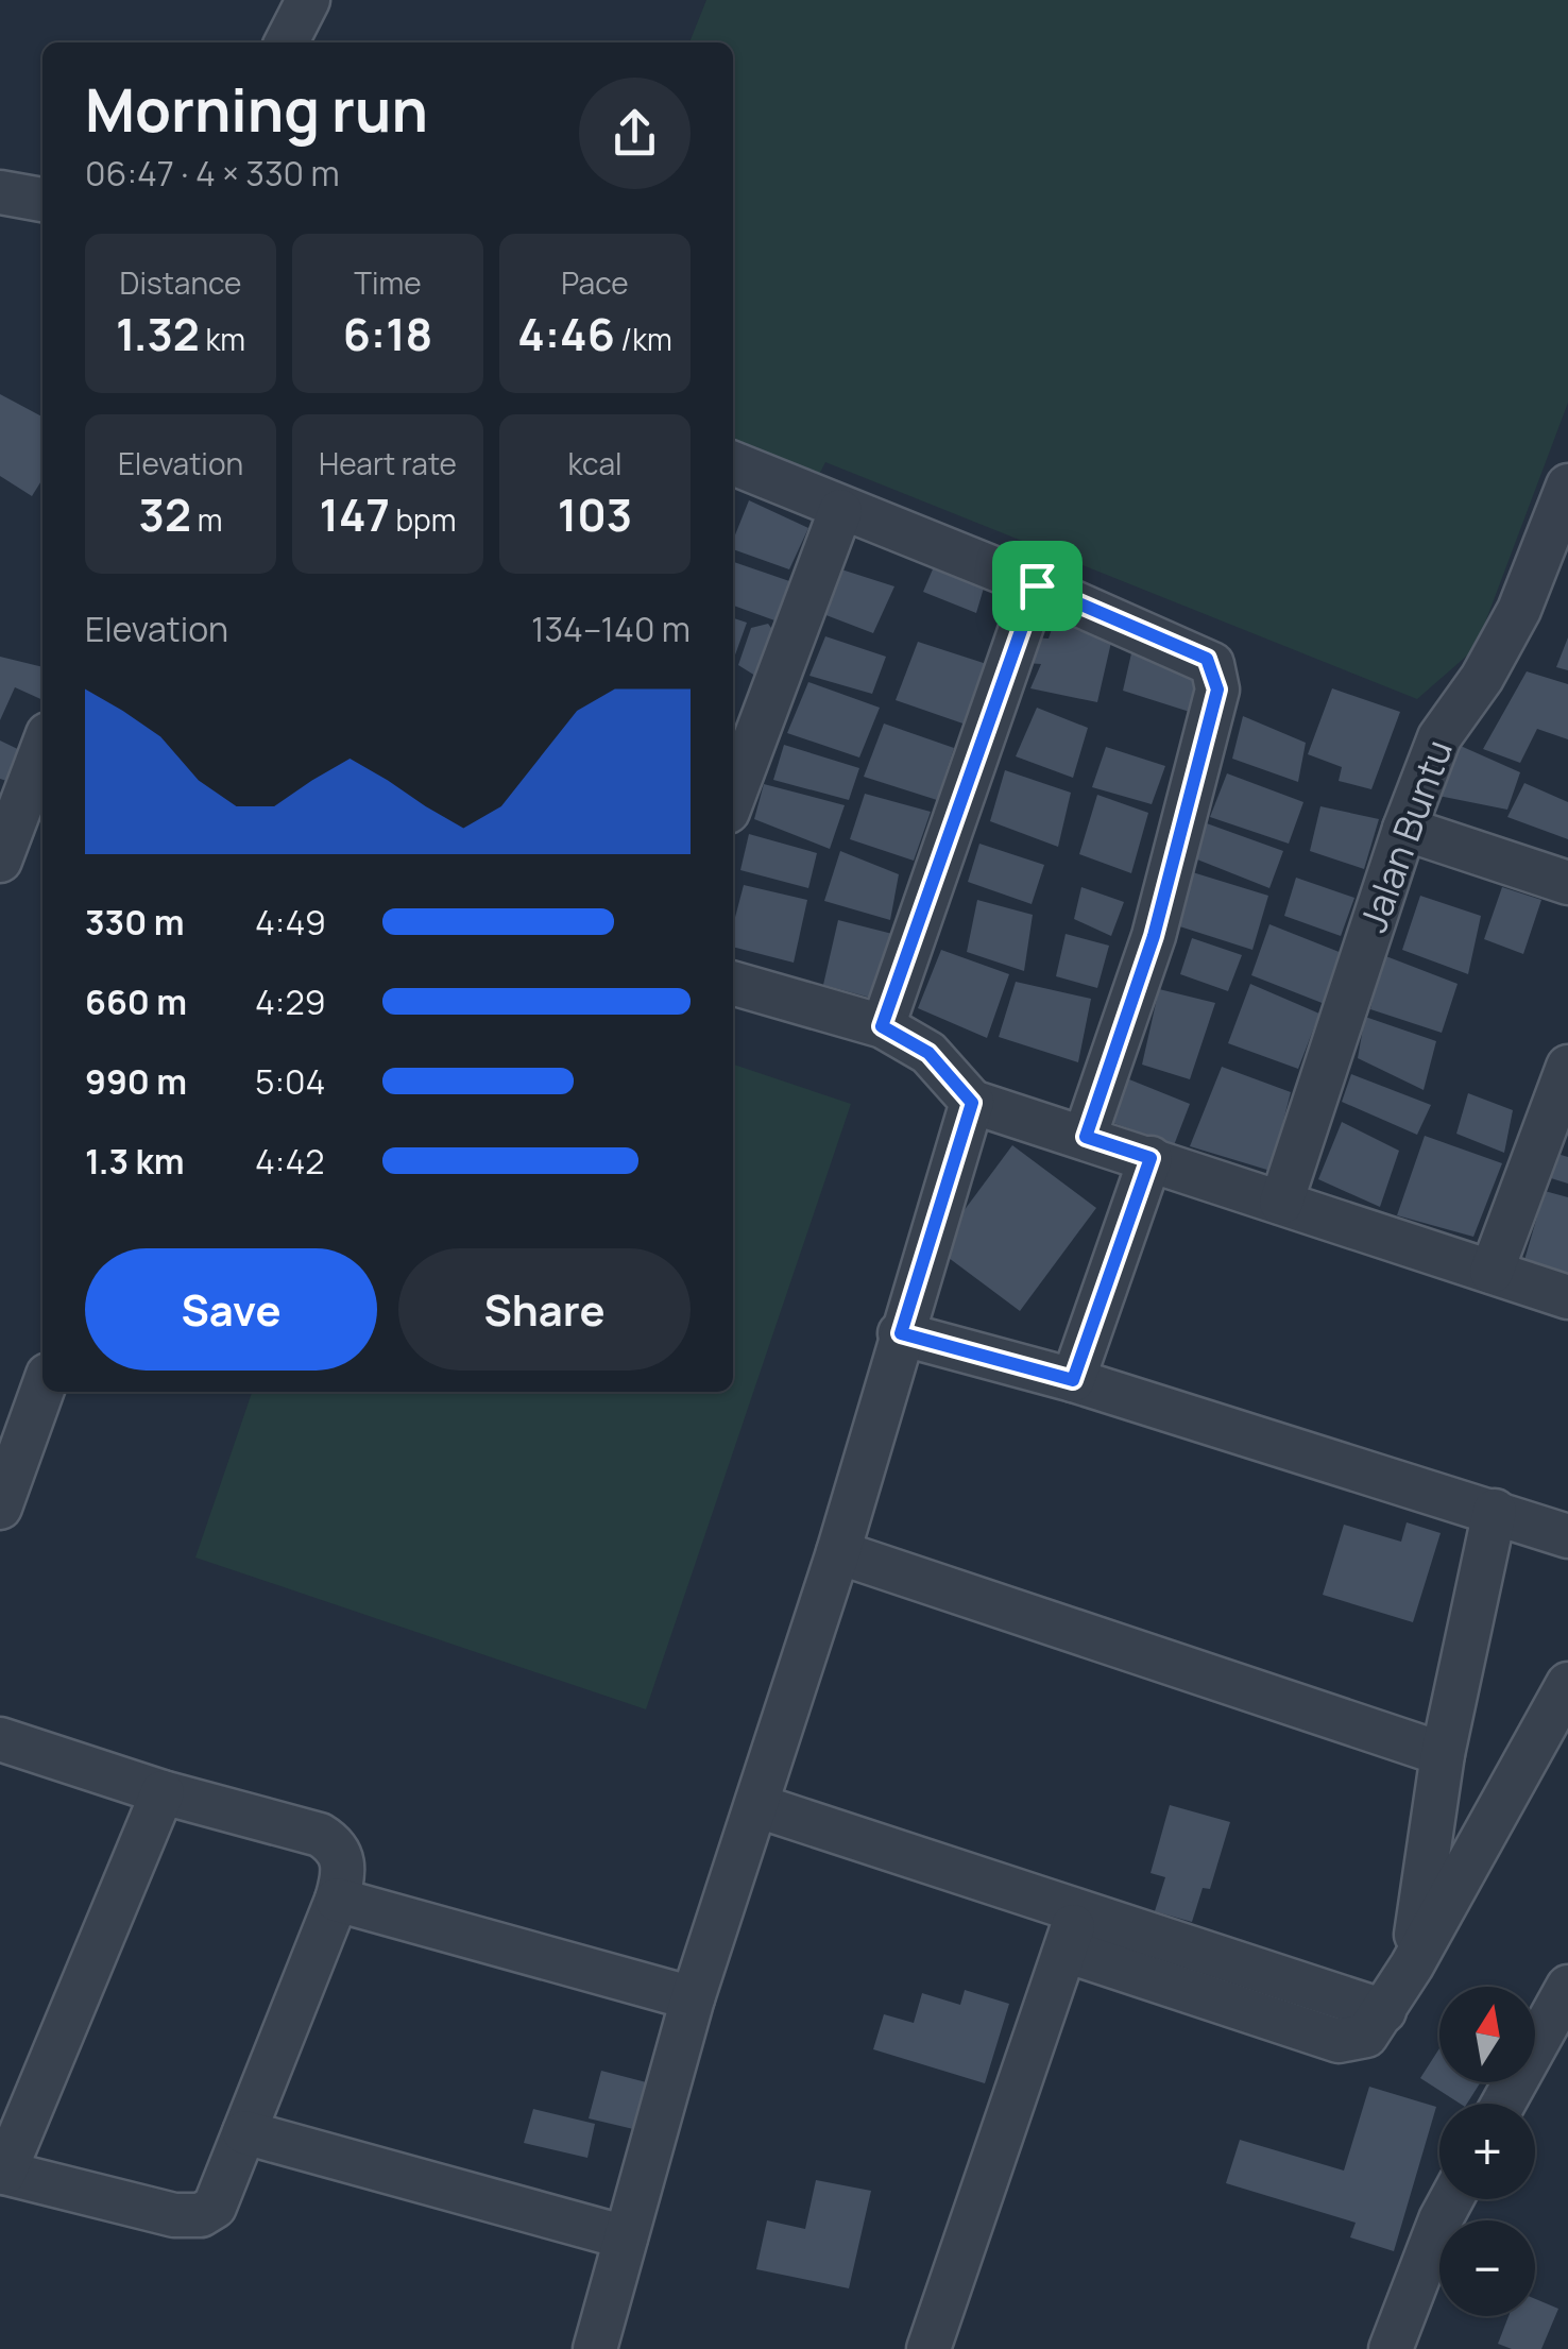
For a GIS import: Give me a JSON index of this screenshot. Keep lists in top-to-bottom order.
{
  "streets": {
    "street": ["Jalan Buntu"]
  },
  "north": "top",
  "page": {
    "heading": ["Morning run", "06:47 · 4 × 330 m"],
    "stats": [
      ["Distance", "1.32 km"],
      ["Time", "6:18"],
      ["Pace", "4:46 /km"],
      ["Elevation", "32 m"],
      ["Heart rate", "147 bpm"],
      ["kcal", "103"]
    ],
    "chart": ["Elevation", "134–140 m"],
    "list": [
      {
        "name": "330 m",
        "note": "4:49"
      },
      {
        "name": "660 m",
        "note": "4:29"
      },
      {
        "name": "990 m",
        "note": "5:04"
      },
      {
        "name": "1.3 km",
        "note": "4:42"
      }
    ],
    "buttons": ["Save", "Share"],
    "map_buttons": ["+", "−"]
  }
}
